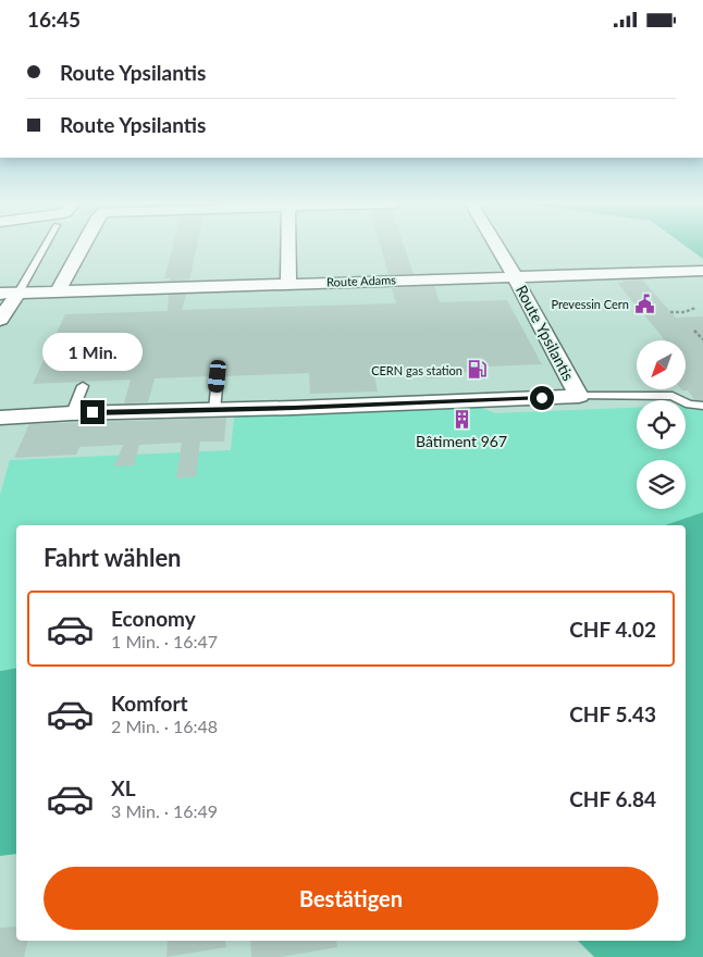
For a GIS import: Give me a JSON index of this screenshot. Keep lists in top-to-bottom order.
{
  "streets": {
    "street": ["Route Adams", "Route Ypsilantis"]
  },
  "crossings": [
    ["Route Adams", "Route Ypsilantis"]
  ],
  "places": {
    "public building": ["Prevessin Cern"],
    "fuel station": ["CERN gas station"],
    "building": ["Bâtiment 967"]
  },
  "north": "bottom left",
  "page": {
    "status": "16:45",
    "banner": ["Route Ypsilantis", "Route Ypsilantis"],
    "bubble": "1 Min.",
    "heading": "Fahrt wählen",
    "list": [
      {
        "name": "Economy",
        "note": "1 Min. · 16:47",
        "value": "CHF 4.02"
      },
      {
        "name": "Komfort",
        "note": "2 Min. · 16:48",
        "value": "CHF 5.43"
      },
      {
        "name": "XL",
        "note": "3 Min. · 16:49",
        "value": "CHF 6.84"
      }
    ],
    "buttons": "Bestätigen"
  }
}
